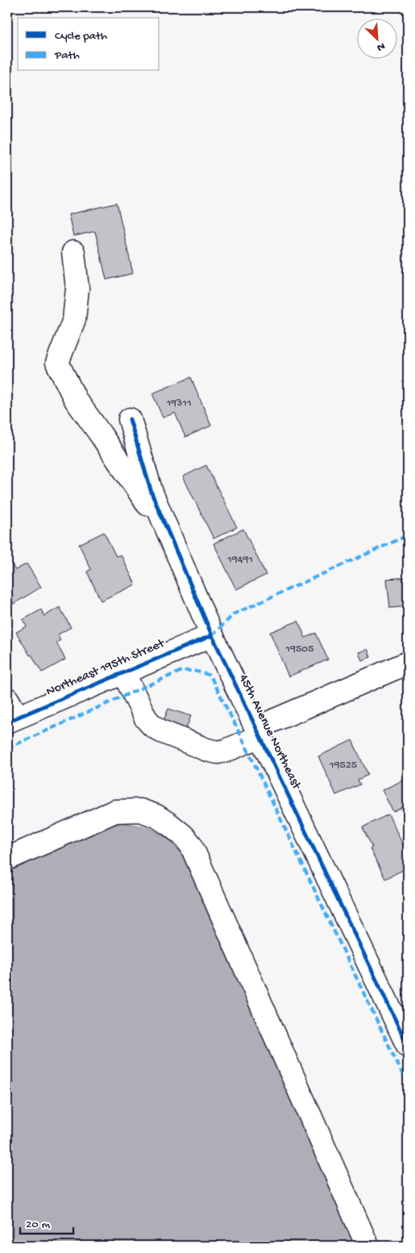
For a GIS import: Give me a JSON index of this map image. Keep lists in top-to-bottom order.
{
  "streets": {
    "street": ["Northeast 195th Street", "45th Avenue Northeast"]
  },
  "crossings": [
    ["Northeast 195th Street", "45th Avenue Northeast"]
  ],
  "house_numbers": [
    "19311",
    "19491",
    "19505",
    "19525"
  ],
  "legend": ["Cycle path", "Path"],
  "scale_bar": "20 m",
  "north": "bottom right"
}
